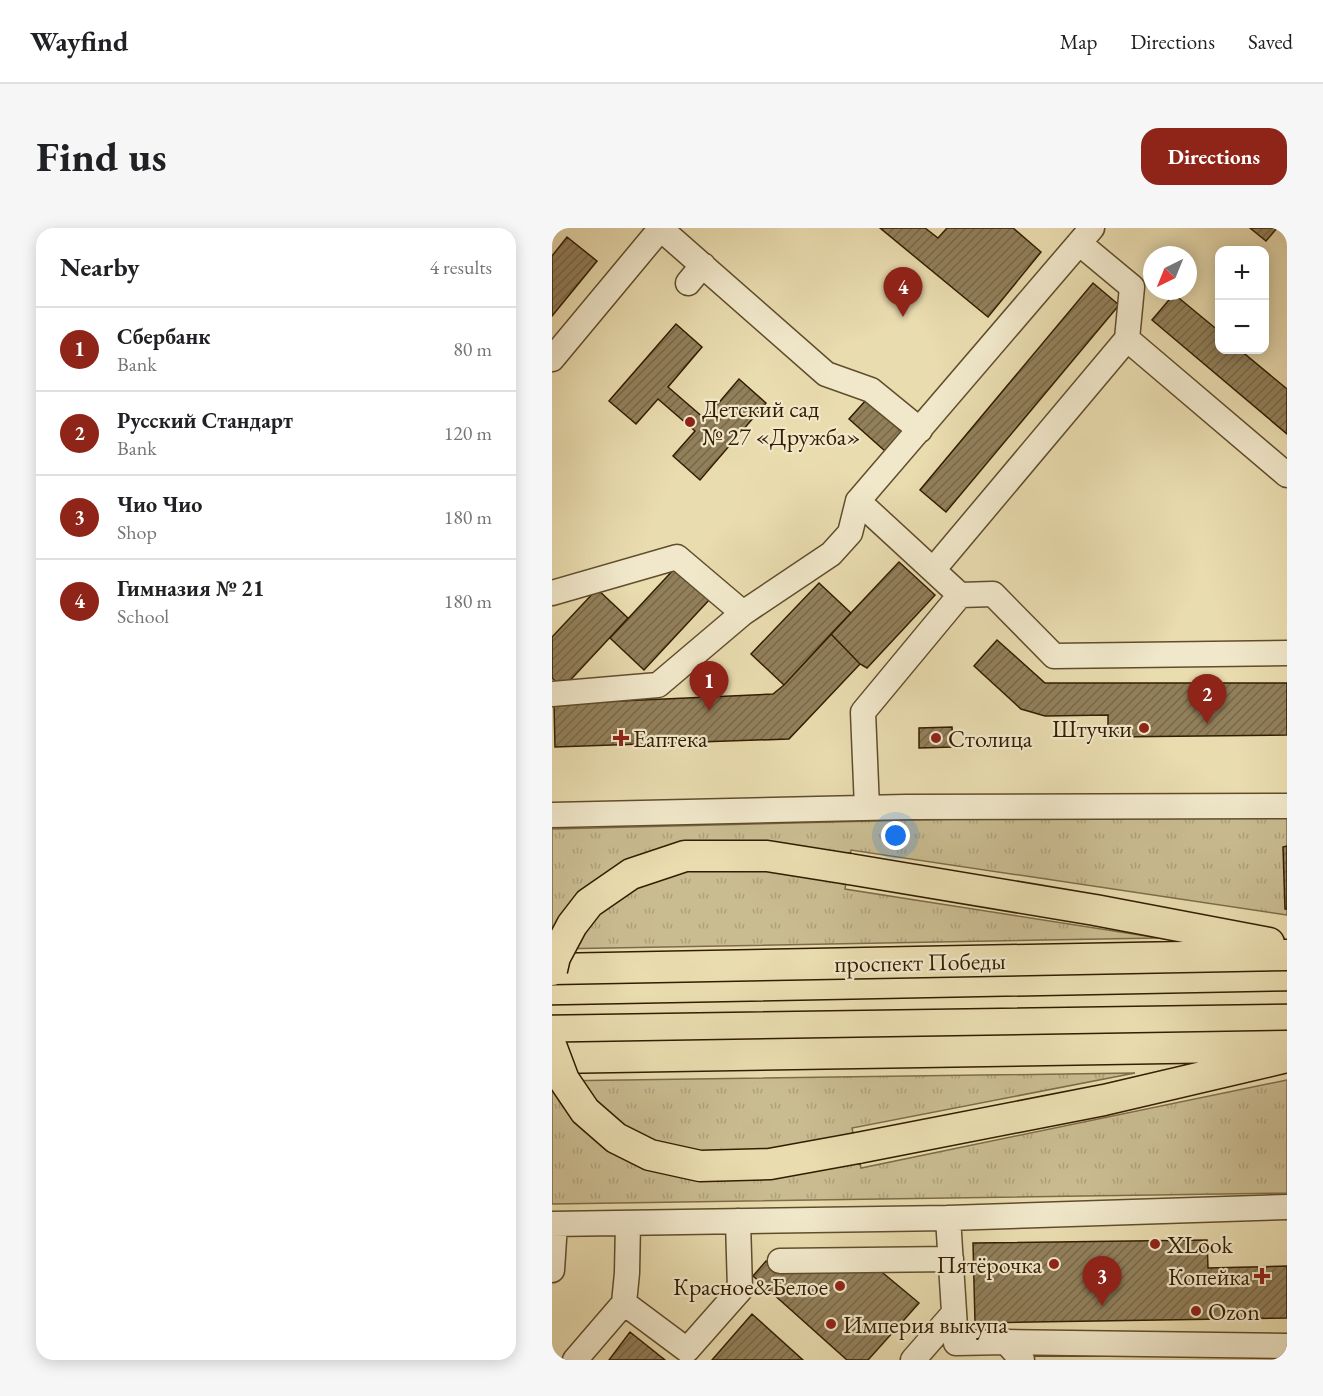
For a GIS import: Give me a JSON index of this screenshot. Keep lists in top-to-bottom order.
{
  "streets": {
    "main road": ["проспект Победы"]
  },
  "places": {
    "other": [
      "Детский сад № 27 «Дружба»",
      "Штучки",
      "Столица",
      "XLook",
      "Пятёрочка",
      "Красное&Белое",
      "Ozon",
      "Империя выкупа"
    ],
    "health": ["Еаптека", "Копейка"]
  },
  "north": "bottom left",
  "page": {
    "header": "Wayfind",
    "nav": ["Map", "Directions", "Saved"],
    "buttons": "Directions",
    "title": "Find us",
    "heading": ["Nearby", "4 results"],
    "map_buttons": ["+", "−"],
    "pins": [
      "4",
      "1",
      "2",
      "3"
    ],
    "list": [
      {
        "mark": "1",
        "name": "Сбербанк",
        "note": "Bank",
        "value": "80 m"
      },
      {
        "mark": "2",
        "name": "Русский Стандарт",
        "note": "Bank",
        "value": "120 m"
      },
      {
        "mark": "3",
        "name": "Чио Чио",
        "note": "Shop",
        "value": "180 m"
      },
      {
        "mark": "4",
        "name": "Гимназия № 21",
        "note": "School",
        "value": "180 m"
      }
    ]
  }
}
